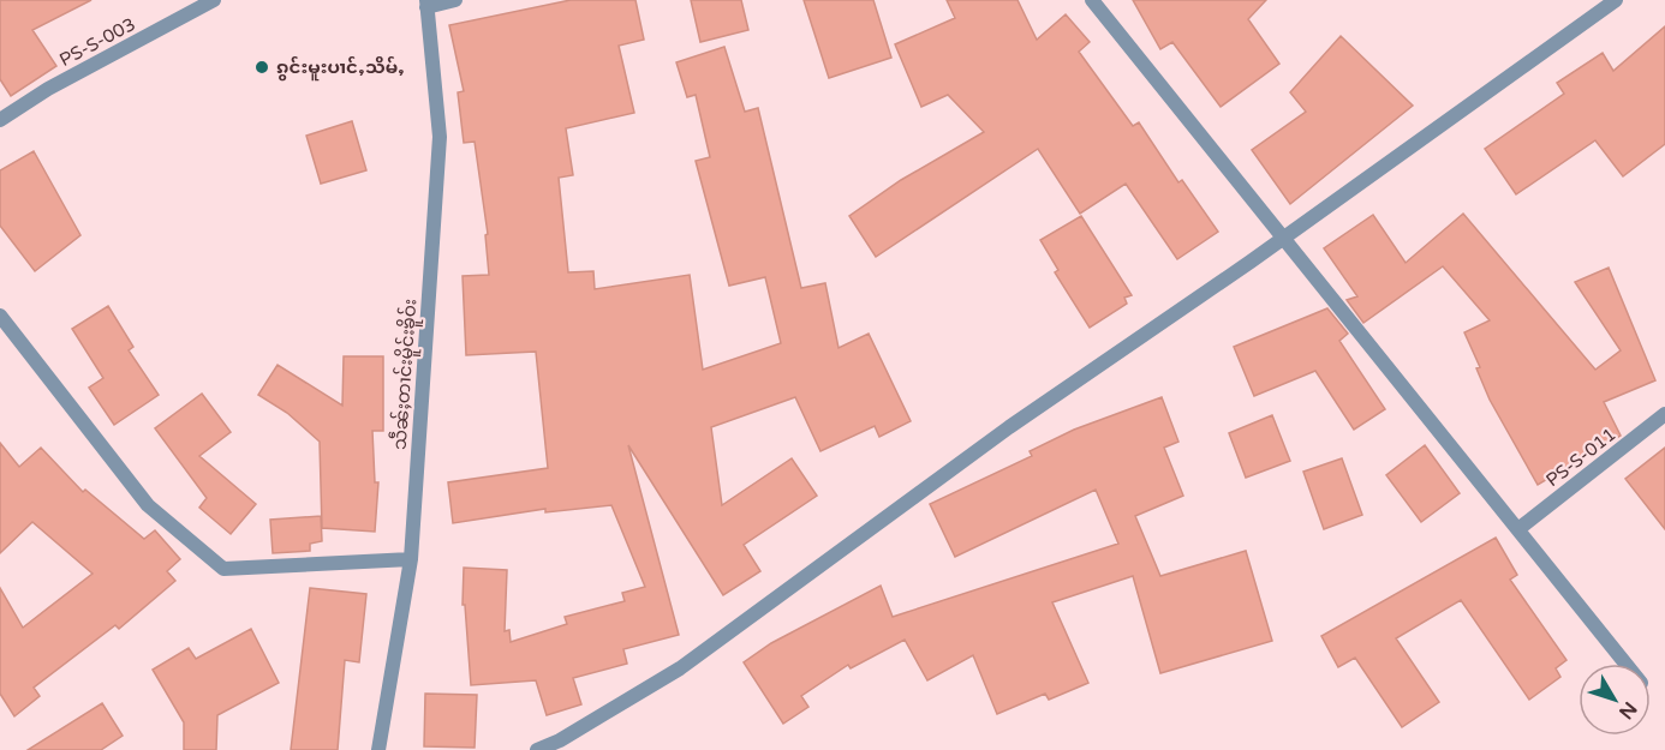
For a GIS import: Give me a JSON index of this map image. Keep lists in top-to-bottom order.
{
  "streets": {
    "street": ["PS-S-003", "သဵၼ်ႈတၢင်းမိူင်းၶိူဝ်း", "PS-S-011"]
  },
  "places": ["ၵွင်းမူးပၢင်ႇသိမ်ႇ"],
  "north": "bottom right"
}
